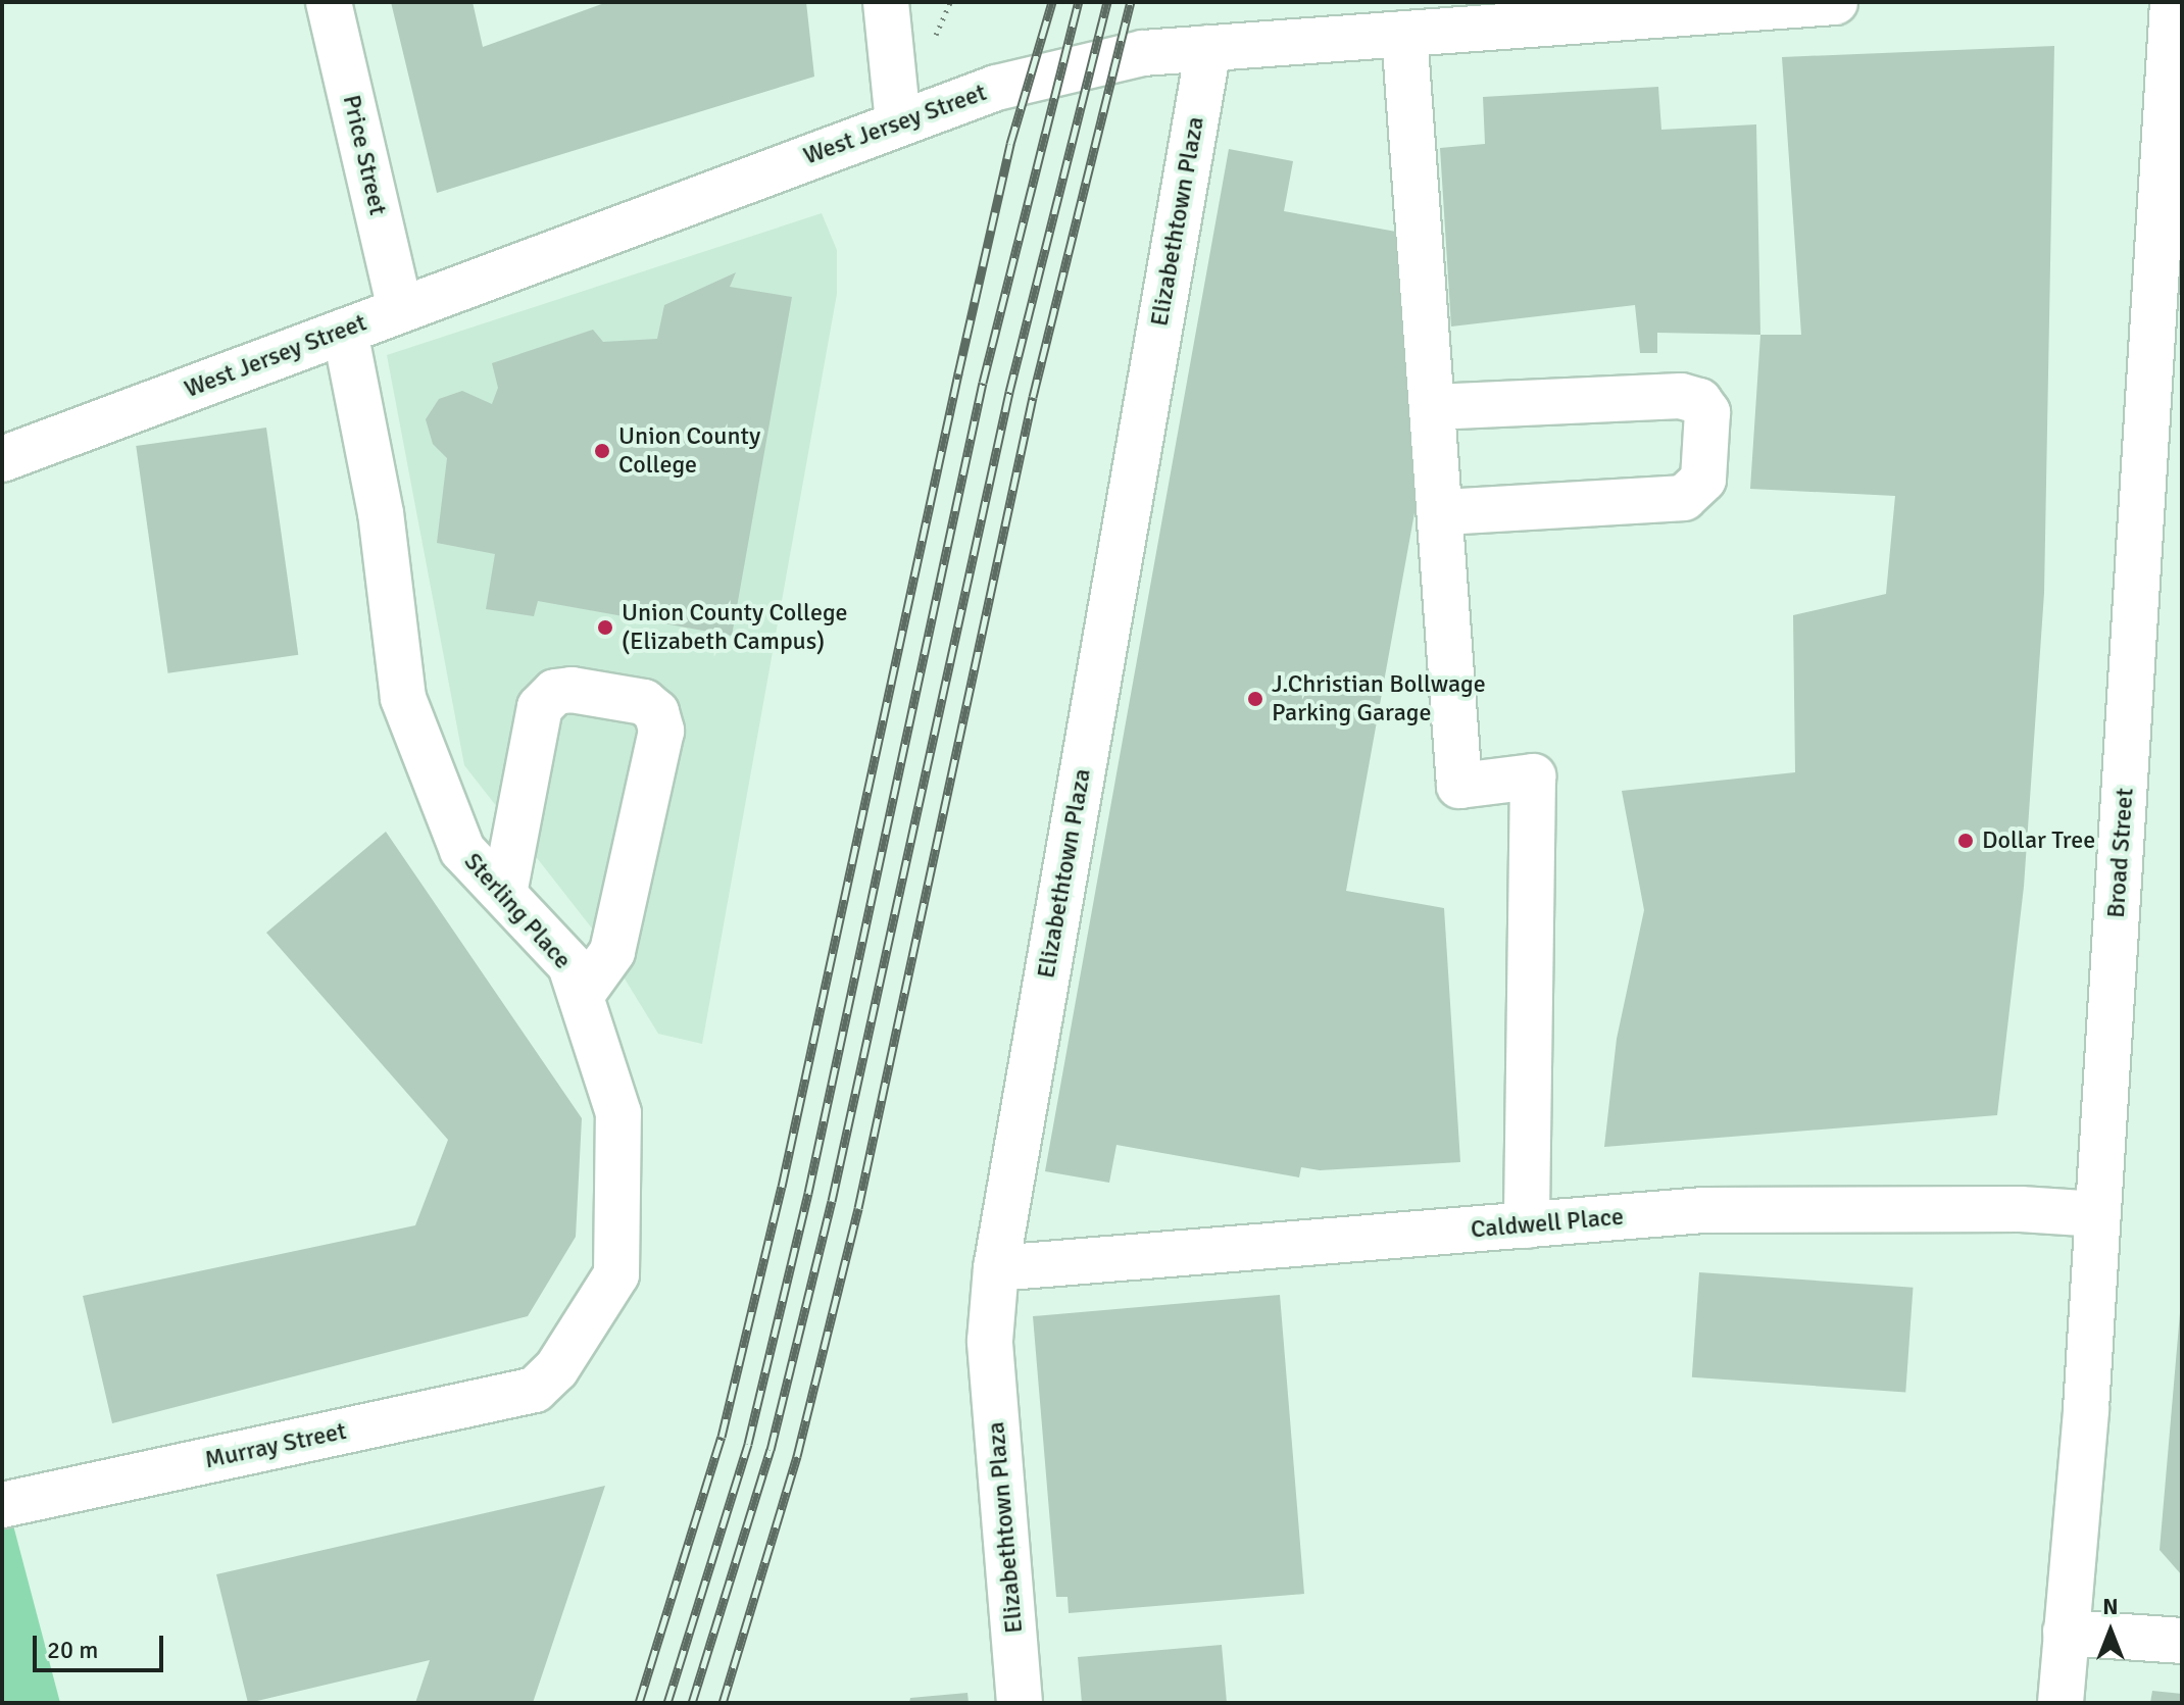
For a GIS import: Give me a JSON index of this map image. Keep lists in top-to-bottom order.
{
  "streets": {
    "street": [
      "West Jersey Street",
      "Price Street",
      "Elizabethtown Plaza",
      "Broad Street",
      "Sterling Place",
      "Caldwell Place",
      "Murray Street"
    ]
  },
  "crossings": [
    ["West Jersey Street", "Price Street"],
    ["West Jersey Street", "Elizabethtown Plaza"],
    ["West Jersey Street", "Sterling Place"],
    ["Elizabethtown Plaza", "Caldwell Place"],
    ["Broad Street", "Caldwell Place"],
    ["Sterling Place", "Murray Street"]
  ],
  "places": [
    "Union County College",
    "Union County College (Elizabeth Campus)",
    "J.Christian Bollwage Parking Garage",
    "Dollar Tree"
  ],
  "scale_bar": "20 m",
  "north": "top"
}
